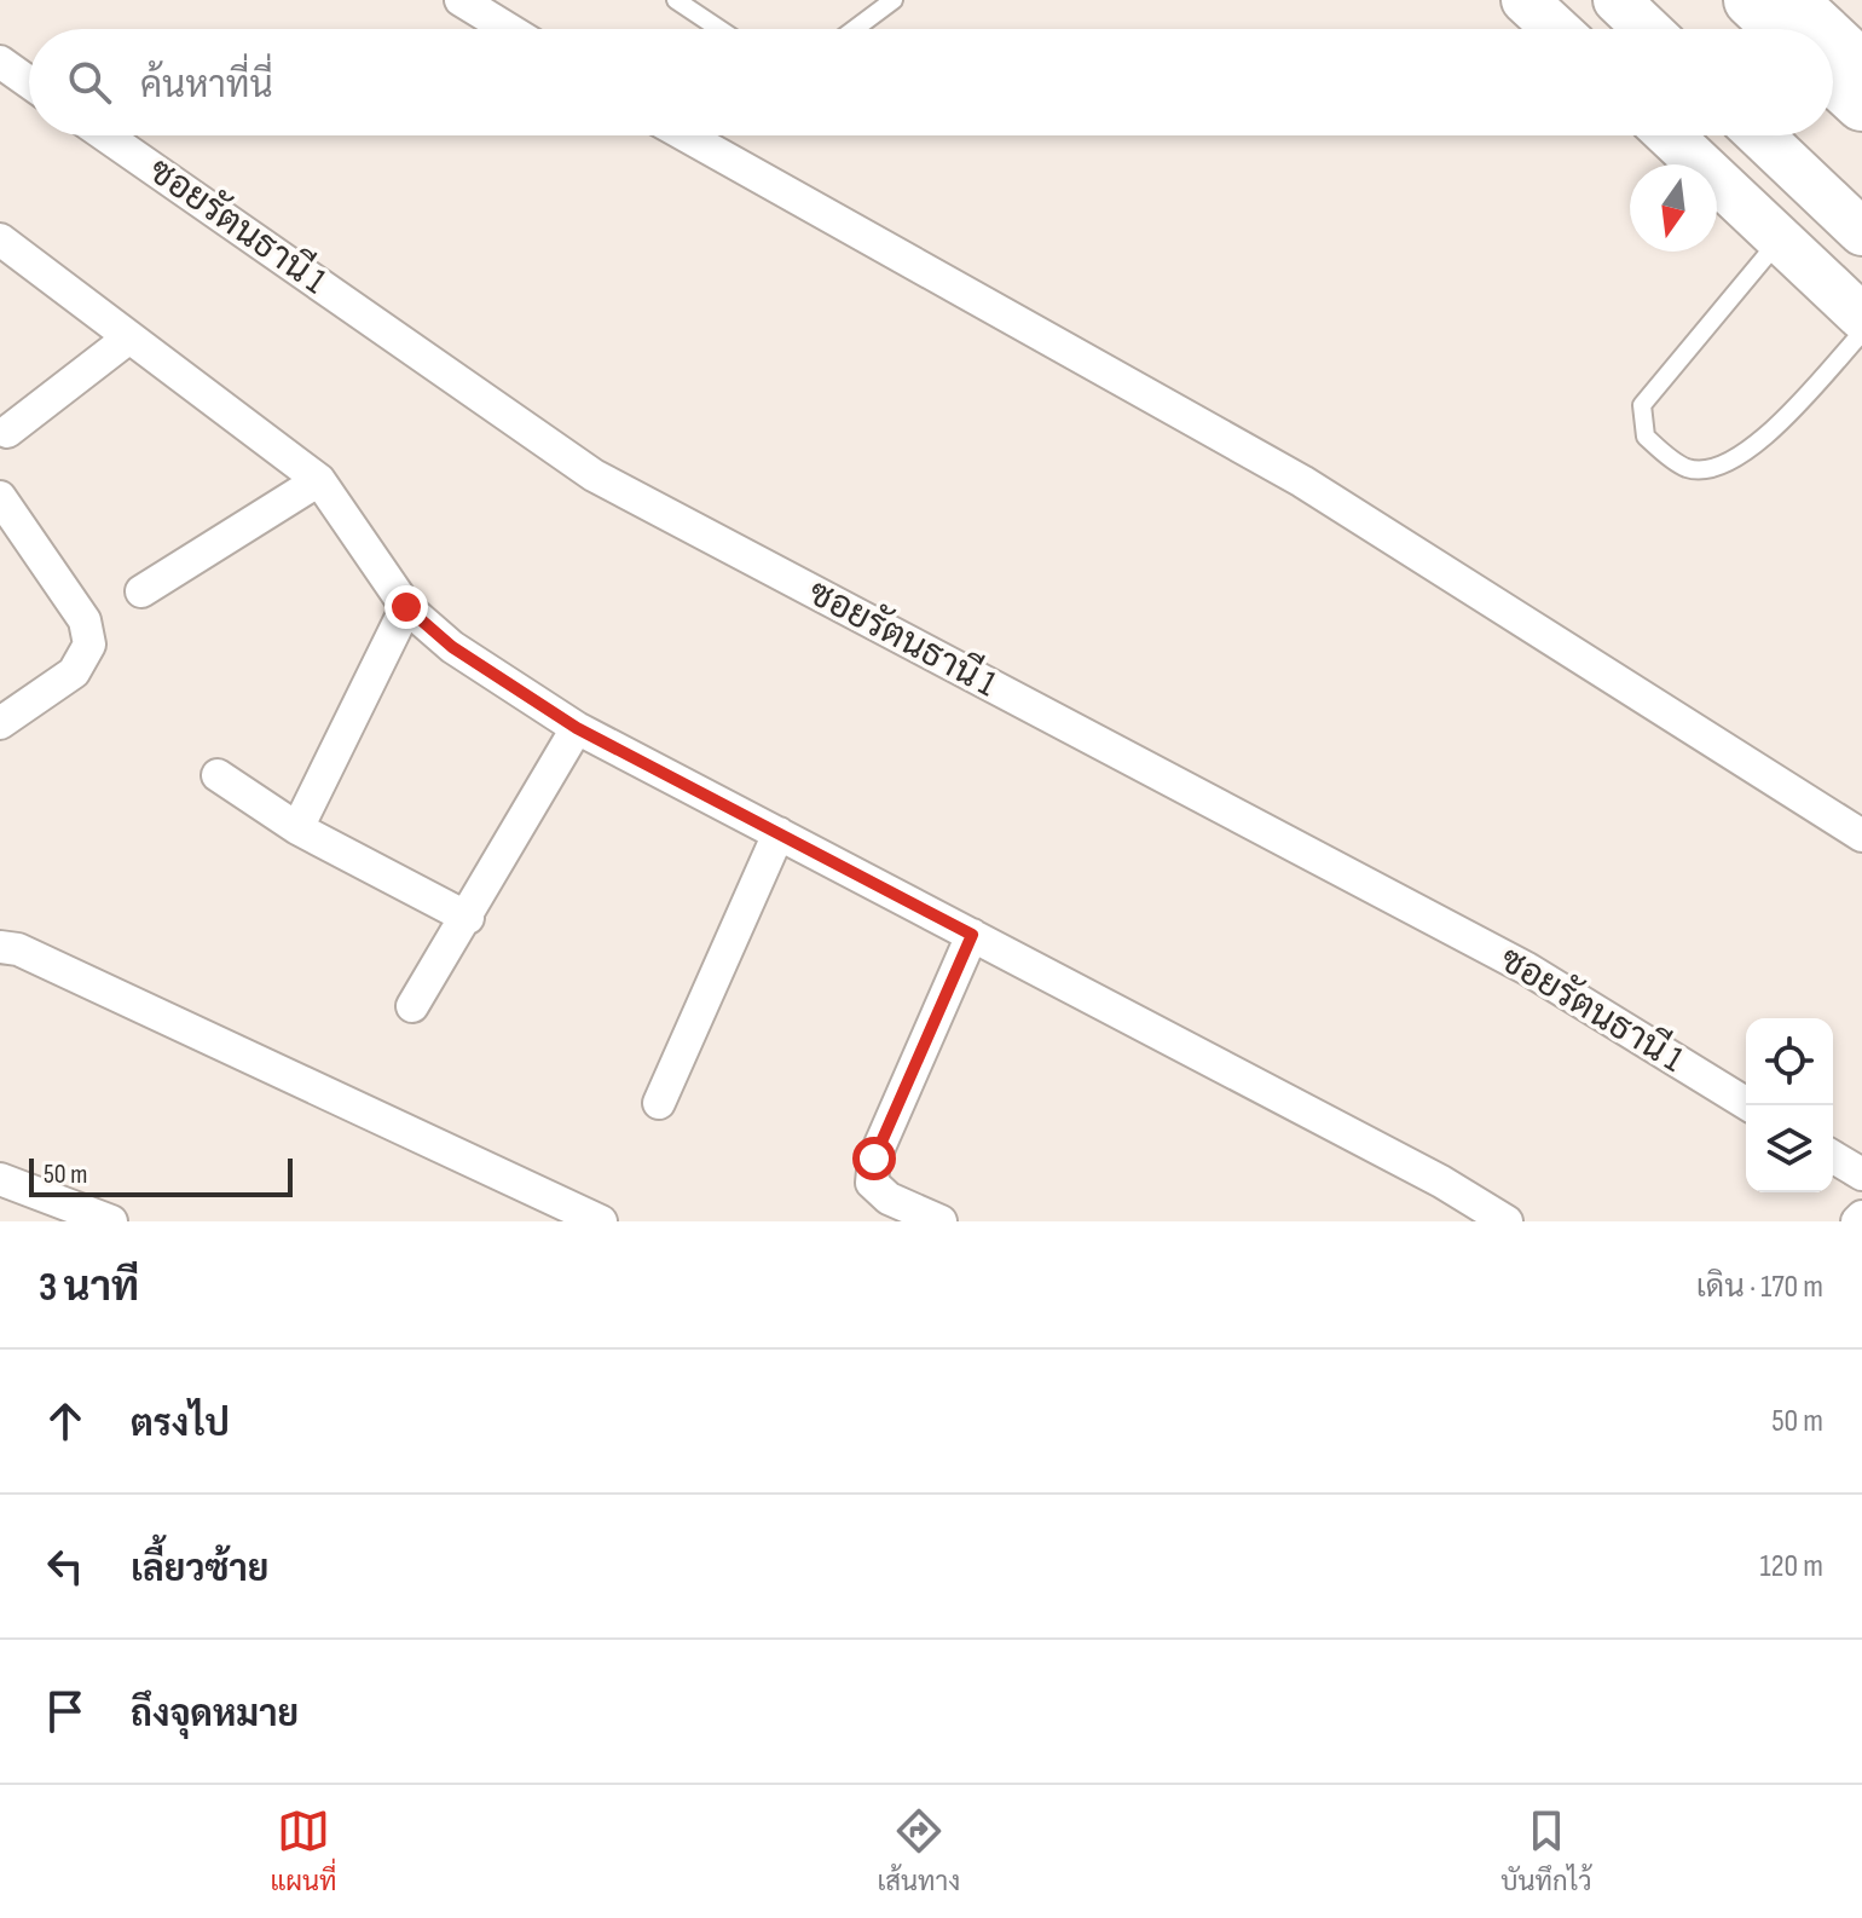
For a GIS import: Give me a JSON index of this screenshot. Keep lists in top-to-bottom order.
{
  "streets": {
    "street": ["ซอยรัตนธานี 1"]
  },
  "scale_bar": "50 m",
  "north": "bottom",
  "page": {
    "search": "ค้นหาที่นี่",
    "scale": "50 m",
    "heading": ["3 นาที", "เดิน · 170 m"],
    "list": [
      ["ตรงไป", "50 m"],
      ["เลี้ยวซ้าย", "120 m"],
      "ถึงจุดหมาย"
    ],
    "nav": ["แผนที่", "เส้นทาง", "บันทึกไว้"]
  }
}
